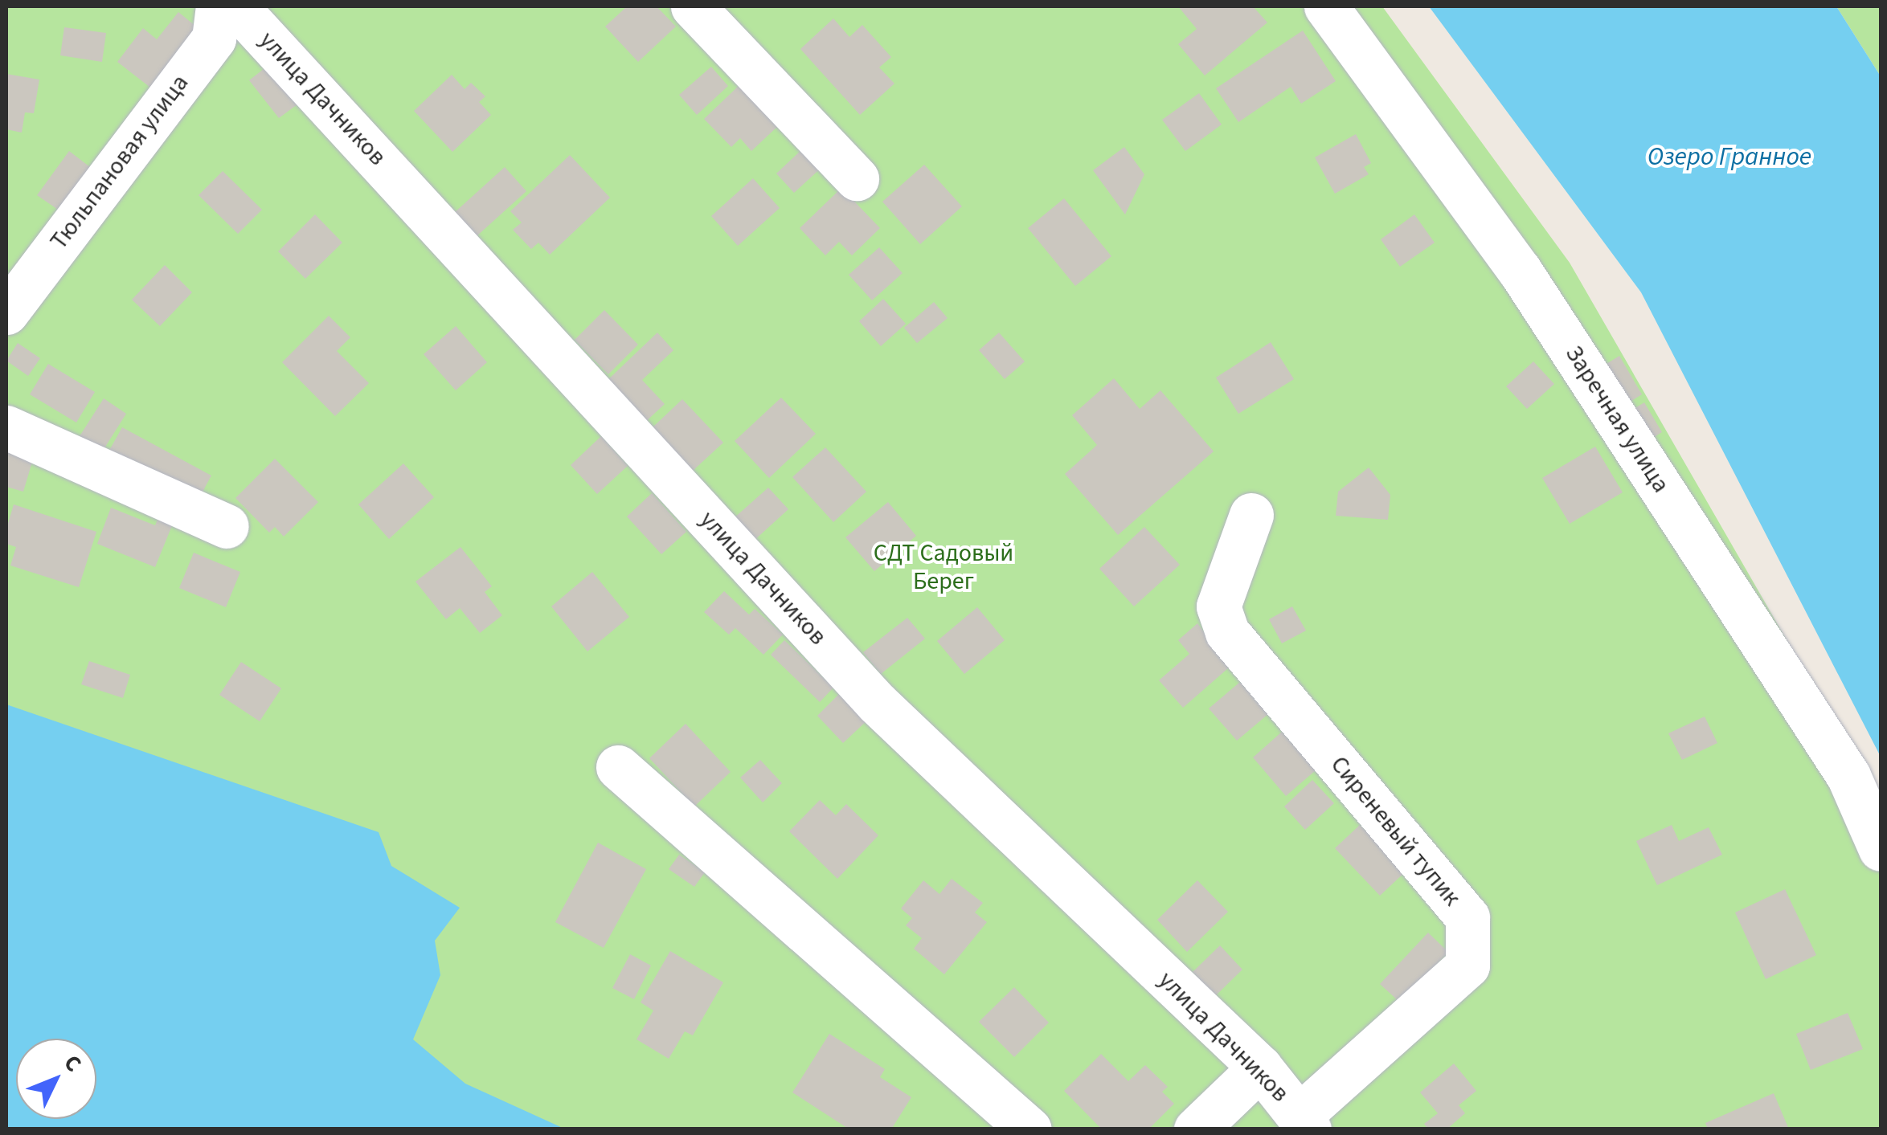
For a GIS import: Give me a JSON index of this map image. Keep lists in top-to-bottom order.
{
  "streets": {
    "street": [
      "улица Дачников",
      "Тюльпановая улица",
      "Заречная улица",
      "Сиреневый тупик"
    ]
  },
  "crossings": [
    ["улица Дачников", "Сиреневый тупик"]
  ],
  "water": ["Озеро Гранное"],
  "parks": ["СДТ Садовый Берег"],
  "north": "top right"
}
